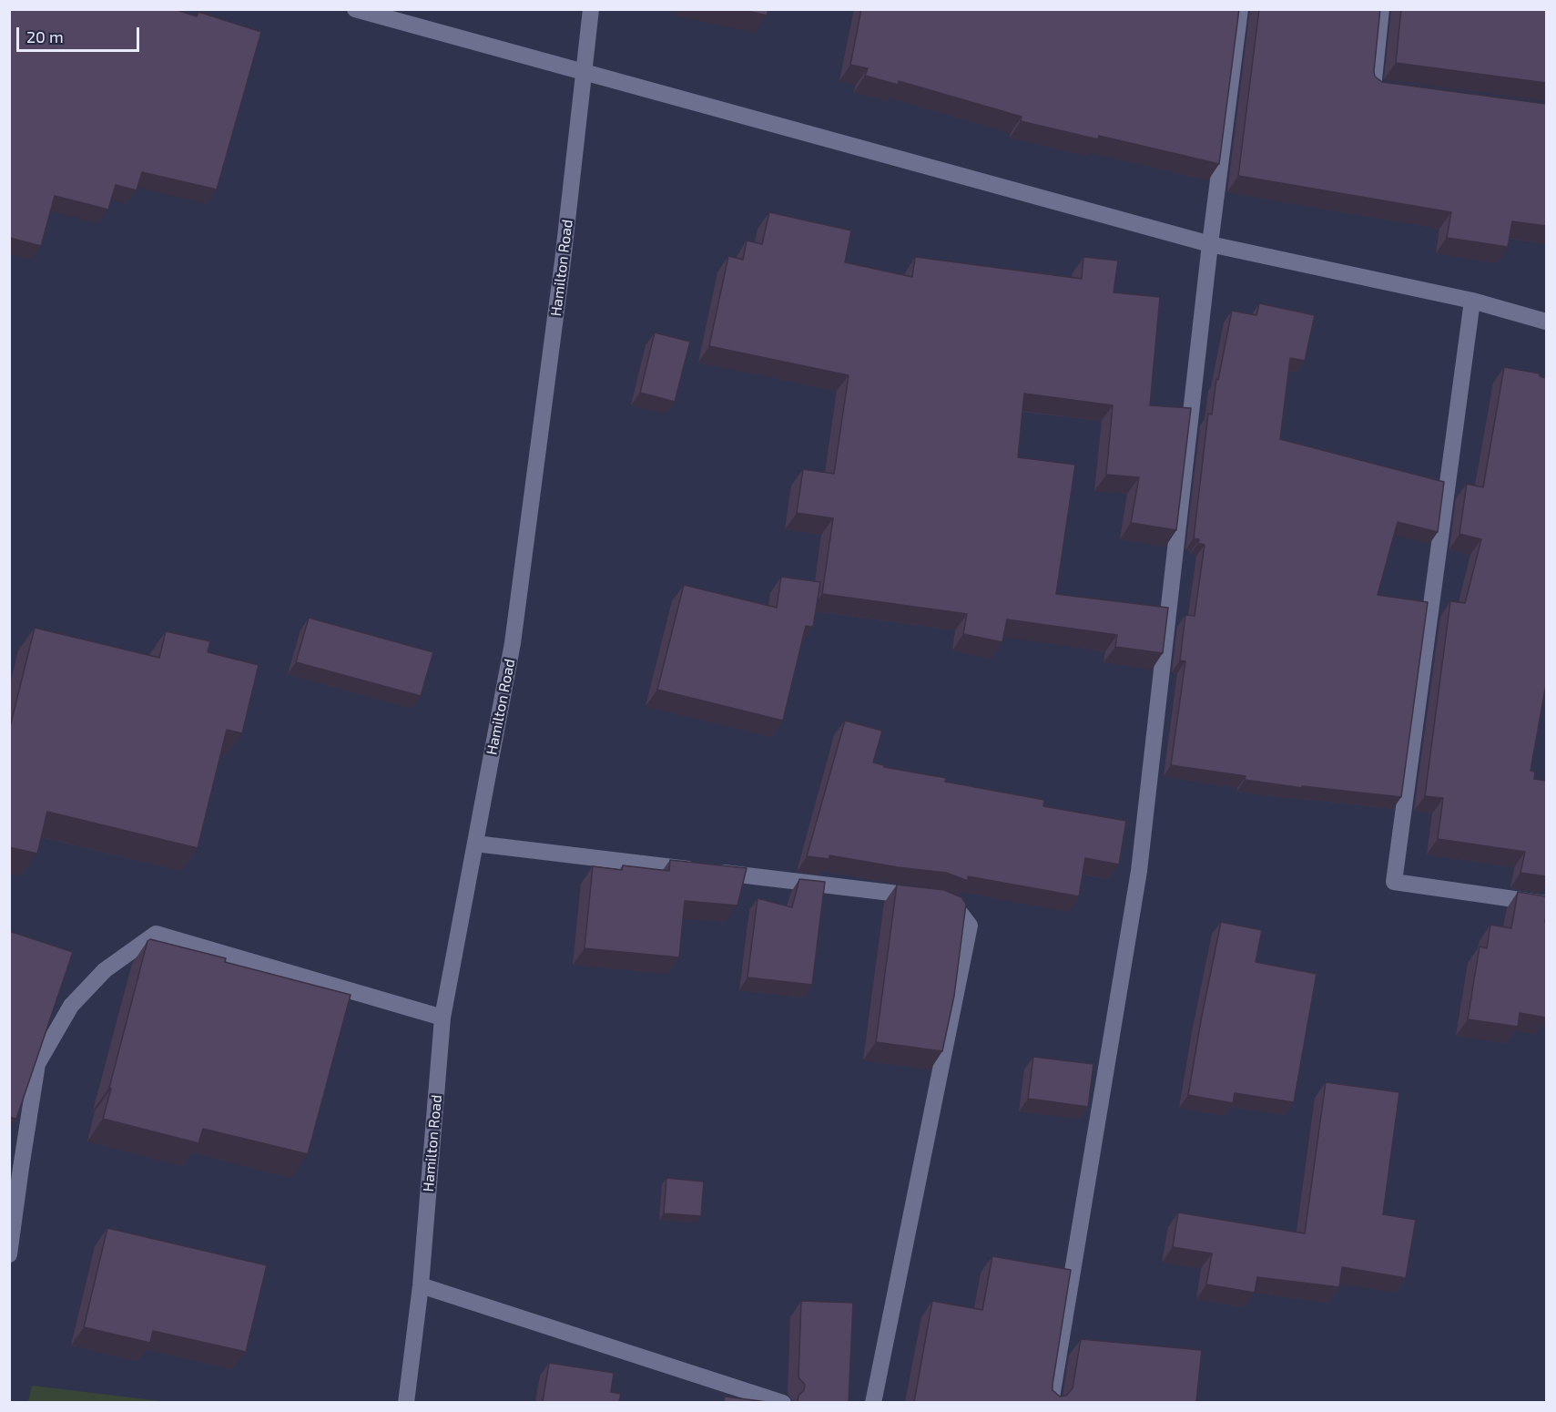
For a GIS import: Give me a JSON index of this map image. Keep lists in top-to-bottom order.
{
  "streets": {
    "street": ["Hamilton Road"]
  },
  "scale_bar": "20 m"
}
